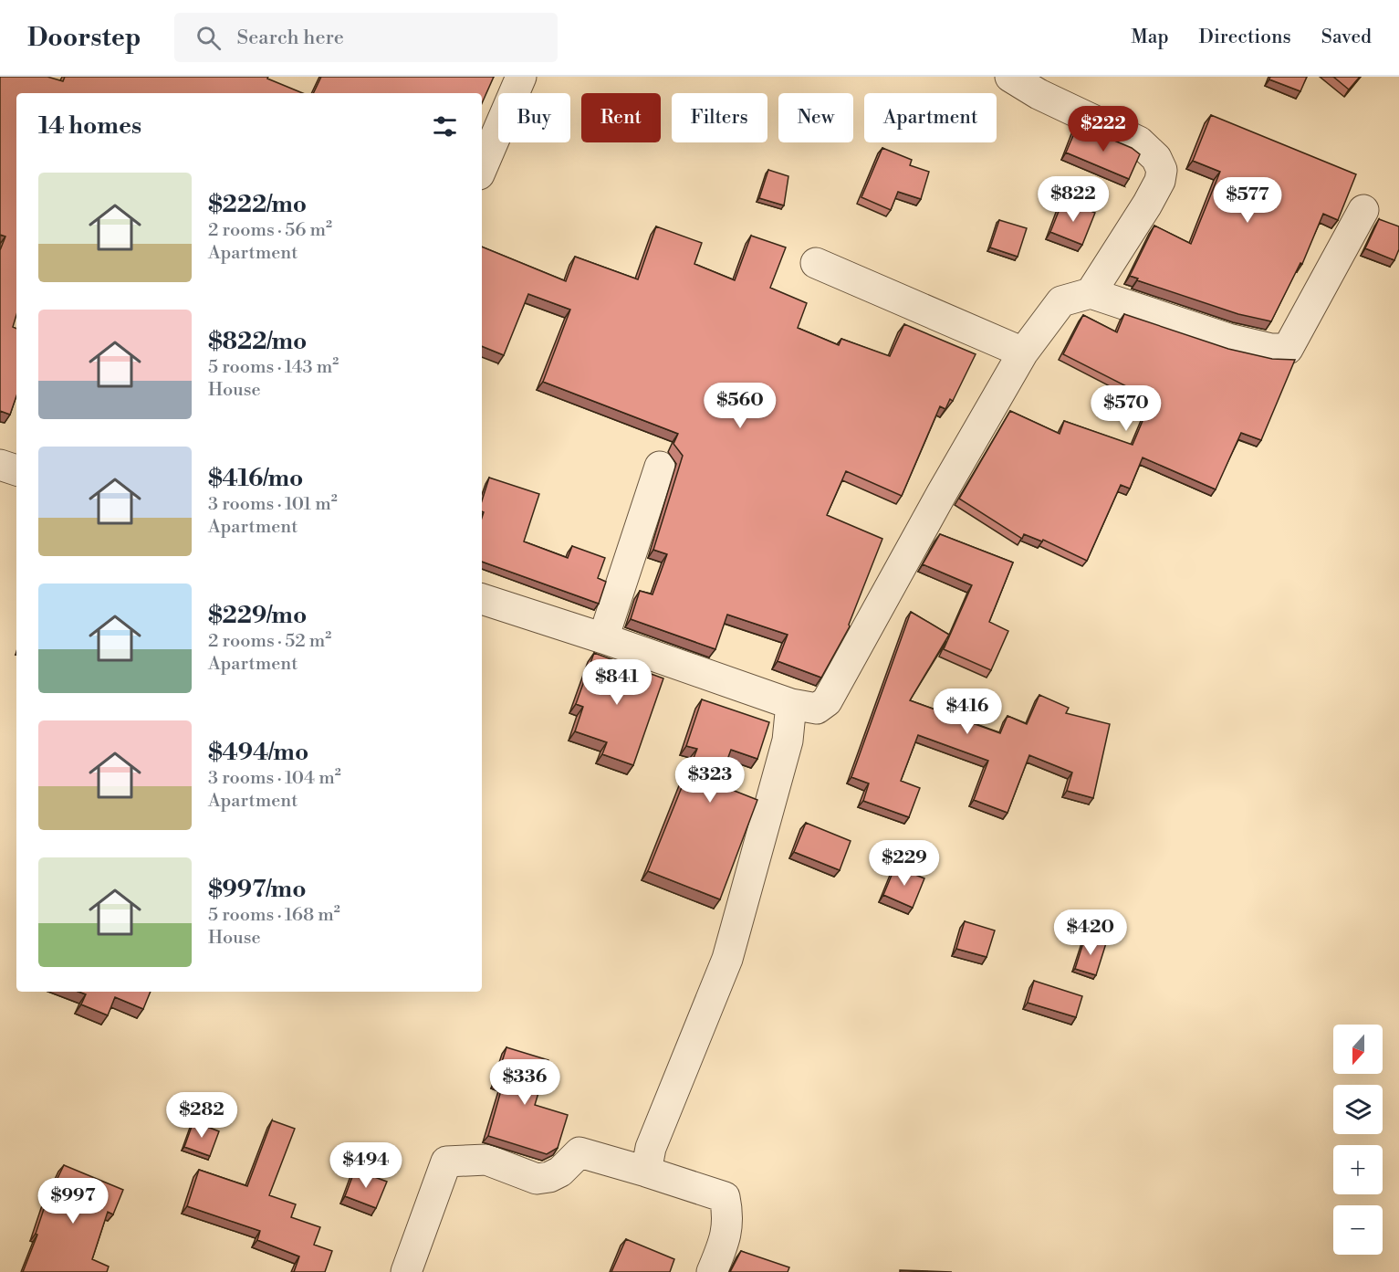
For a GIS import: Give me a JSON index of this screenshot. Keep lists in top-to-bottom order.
{
  "north": "bottom",
  "page": {
    "header": "Doorstep",
    "search": "Search here",
    "nav": ["Map", "Directions", "Saved"],
    "chip": [
      "Buy",
      "Rent",
      "Filters",
      "New",
      "Apartment"
    ],
    "heading": "14 homes",
    "price": [
      "$222",
      "$822",
      "$577",
      "$560",
      "$570",
      "$841",
      "$416",
      "$323",
      "$229",
      "$420",
      "$336",
      "$282",
      "$494",
      "$997"
    ],
    "list": [
      {
        "name": "$222/mo",
        "note": "2 rooms · 56 m² · Apartment"
      },
      {
        "name": "$822/mo",
        "note": "5 rooms · 143 m² · House"
      },
      {
        "name": "$416/mo",
        "note": "3 rooms · 101 m² · Apartment"
      },
      {
        "name": "$229/mo",
        "note": "2 rooms · 52 m² · Apartment"
      },
      {
        "name": "$494/mo",
        "note": "3 rooms · 104 m² · Apartment"
      },
      {
        "name": "$997/mo",
        "note": "5 rooms · 168 m² · House"
      }
    ],
    "map_buttons": ["+", "−"]
  }
}
